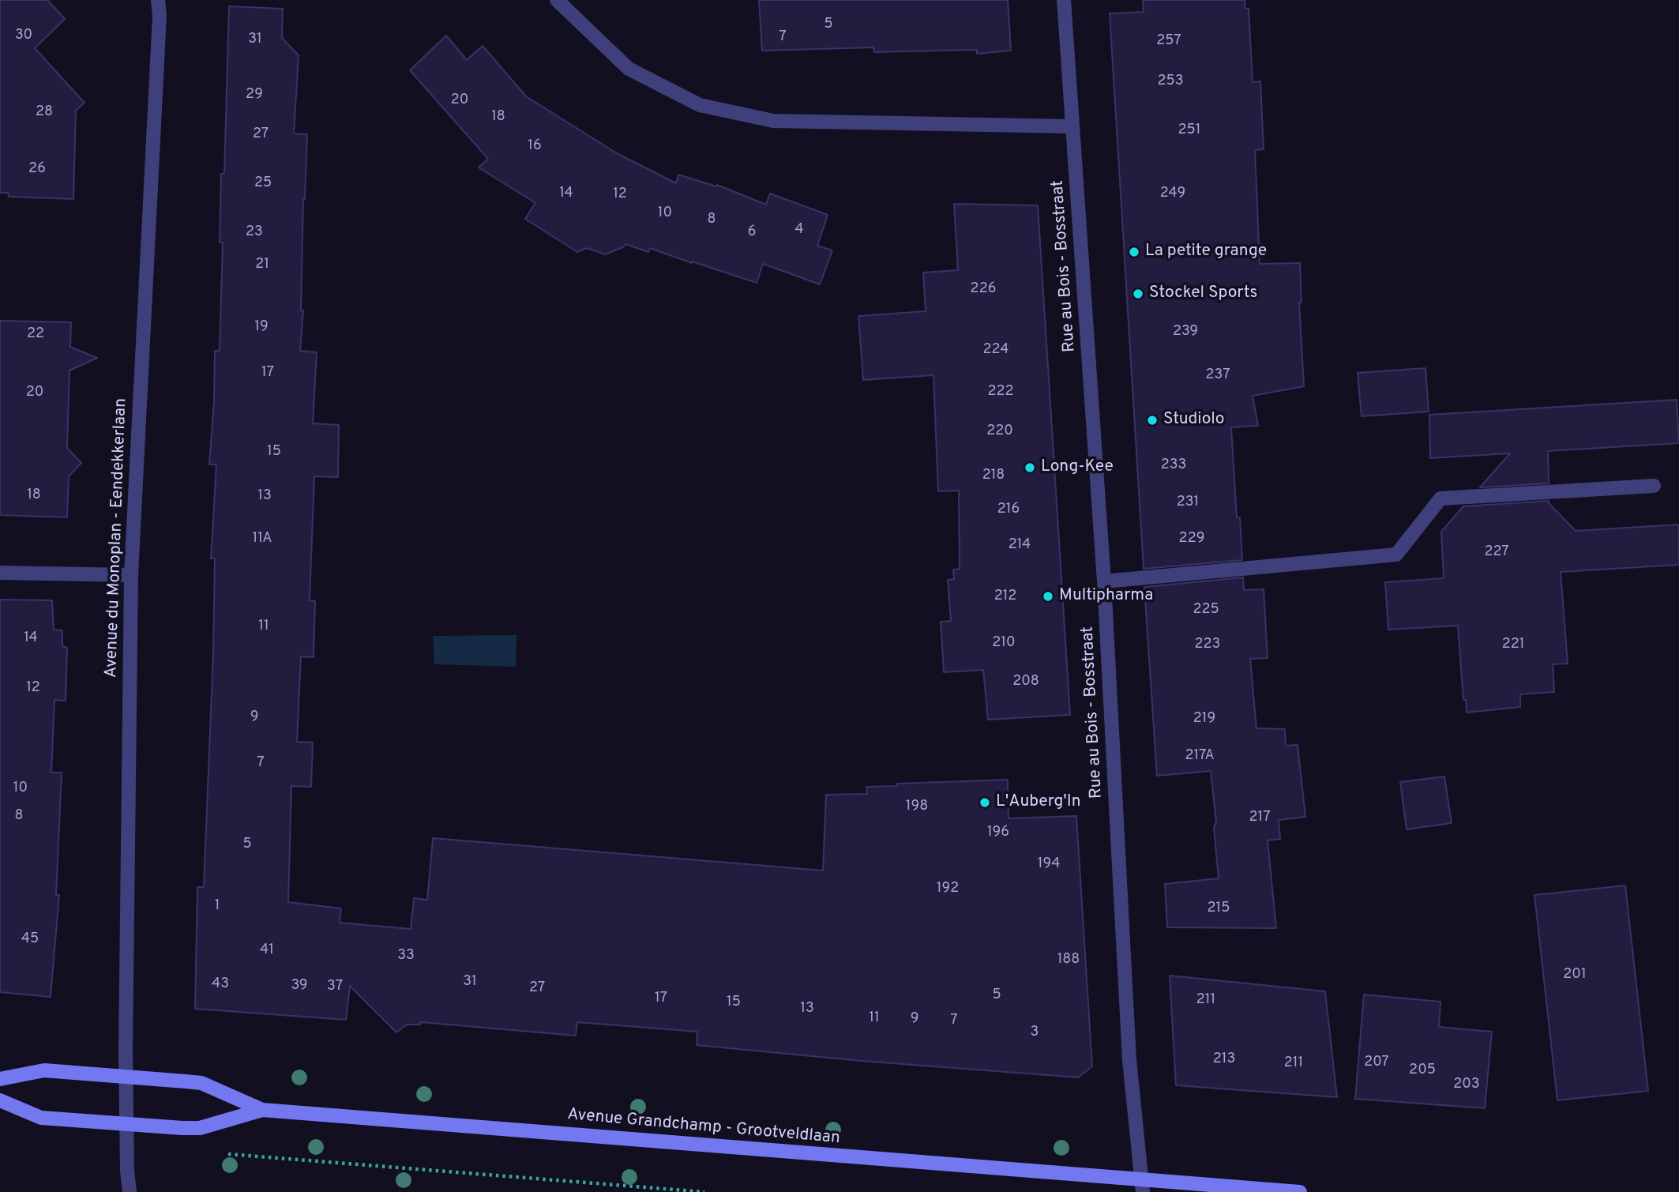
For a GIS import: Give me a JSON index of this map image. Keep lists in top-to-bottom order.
{
  "streets": {
    "street": ["Rue au Bois - Bosstraat", "Avenue du Monoplan - Eendekkerlaan", "Avenue Grandchamp - Grootveldlaan"]
  },
  "crossings": [
    ["Rue au Bois - Bosstraat", "Avenue Grandchamp - Grootveldlaan"],
    ["Avenue du Monoplan - Eendekkerlaan", "Avenue Grandchamp - Grootveldlaan"]
  ],
  "places": [
    "La petite grange",
    "Stockel Sports",
    "Studiolo",
    "Long-Kee",
    "Multipharma",
    "L'Auberg'In"
  ],
  "house_numbers": [
    "5",
    "30",
    "7",
    "31",
    "257",
    "253",
    "29",
    "20",
    "28",
    "18",
    "251",
    "27",
    "16",
    "26",
    "25",
    "14",
    "249",
    "12",
    "10",
    "8",
    "4",
    "23",
    "6",
    "21",
    "226",
    "19",
    "239",
    "22",
    "224",
    "17",
    "237",
    "222",
    "20",
    "220",
    "15",
    "233",
    "218",
    "18",
    "13",
    "231",
    "216",
    "11A",
    "229",
    "214",
    "227",
    "212",
    "225",
    "11",
    "14",
    "210",
    "223",
    "221",
    "208",
    "12",
    "9",
    "219",
    "217A",
    "7",
    "10",
    "198",
    "8",
    "217",
    "196",
    "5",
    "194",
    "192",
    "1",
    "215",
    "45",
    "41",
    "33",
    "188",
    "201",
    "31",
    "43",
    "39",
    "37",
    "27",
    "5",
    "17",
    "211",
    "15",
    "13",
    "11",
    "9",
    "7",
    "3",
    "213",
    "207",
    "211",
    "205",
    "203"
  ]
}
